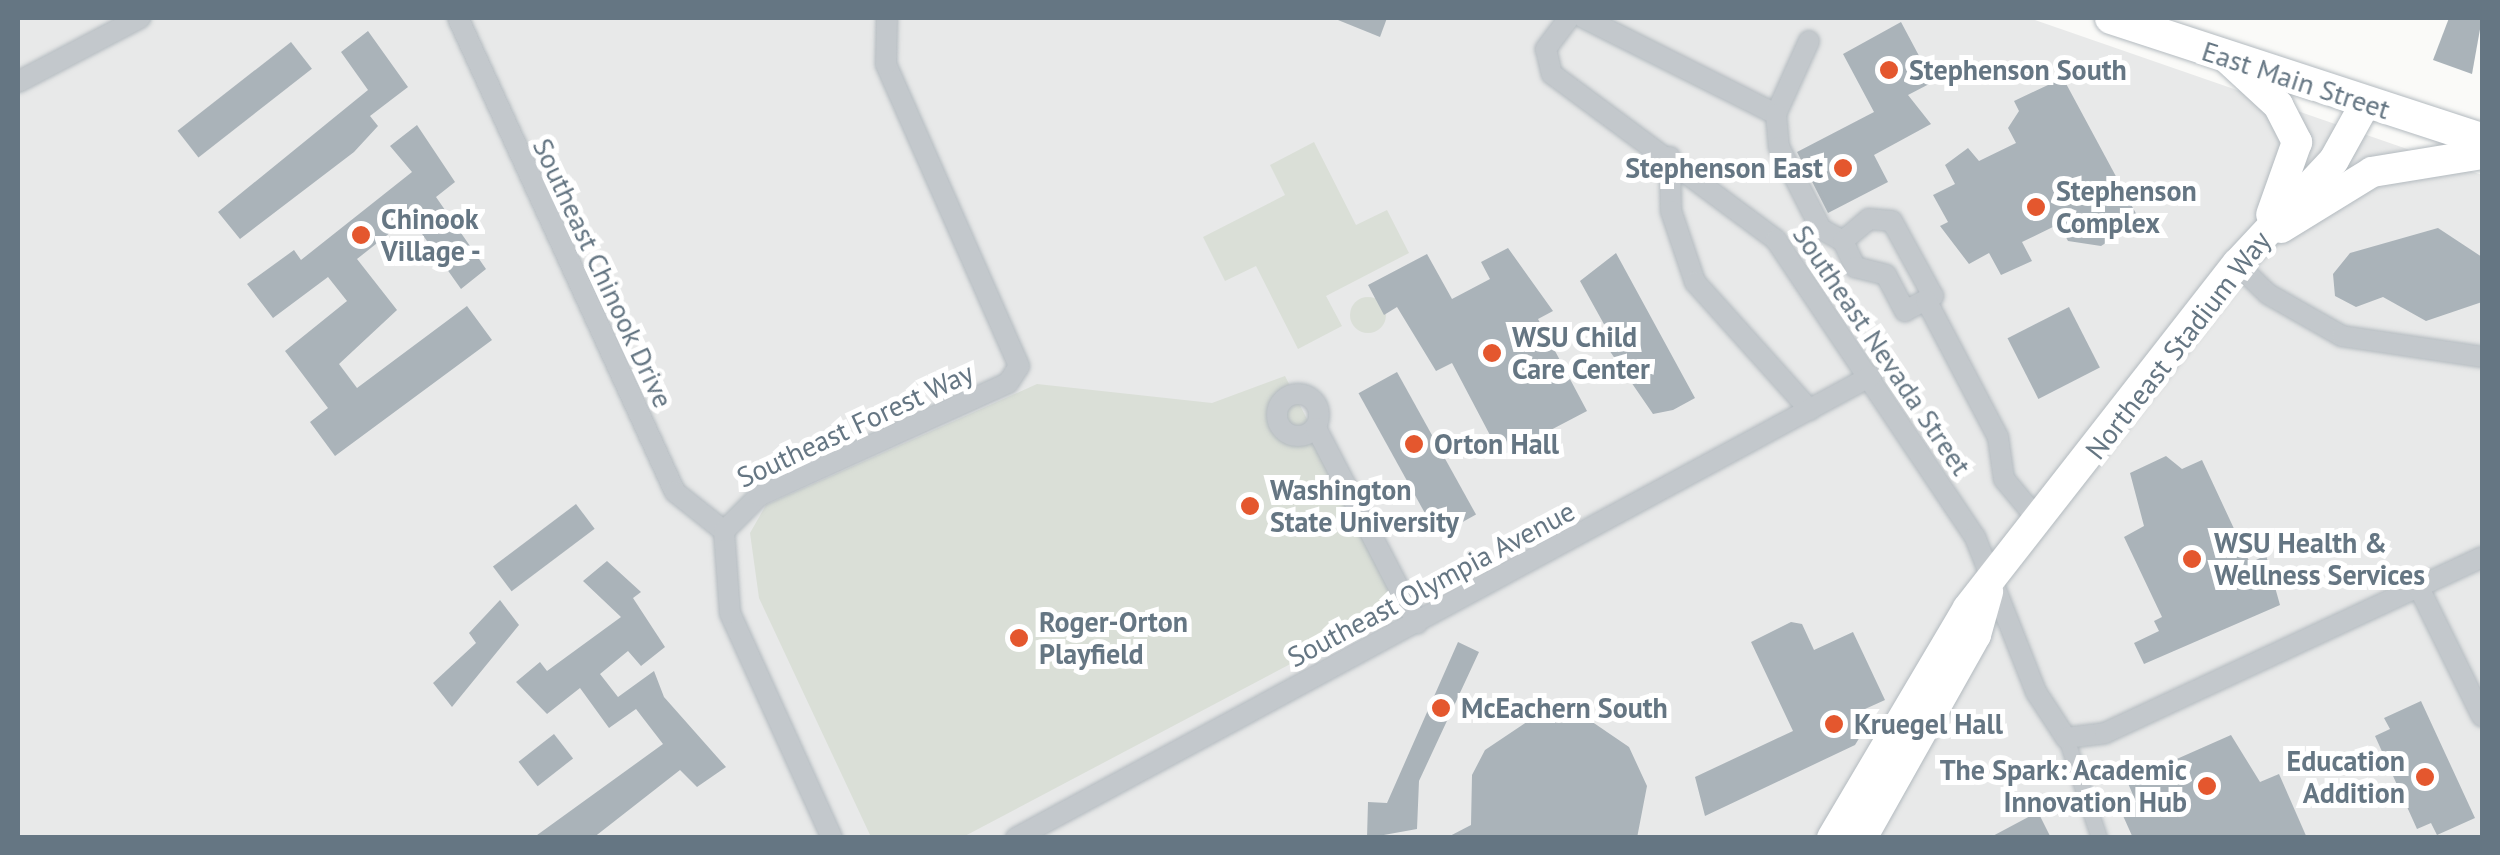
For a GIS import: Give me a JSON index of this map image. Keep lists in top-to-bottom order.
{
  "streets": {
    "main road": ["East Main Street", "Northeast Stadium Way"],
    "street": [
      "Southeast Chinook Drive",
      "Southeast Nevada Street",
      "Southeast Forest Way",
      "Southeast Olympia Avenue"
    ]
  },
  "crossings": [
    ["East Main Street", "Northeast Stadium Way"],
    ["Southeast Chinook Drive", "Southeast Forest Way"],
    ["Northeast Stadium Way", "Southeast Nevada Street"],
    ["Southeast Nevada Street", "Southeast Olympia Avenue"]
  ],
  "places": [
    "Stephenson South",
    "Stephenson East",
    "Stephenson Complex",
    "Chinook Village -",
    "WSU Child Care Center",
    "Orton Hall",
    "Washington State University",
    "WSU Health & Wellness Services",
    "Roger-Orton Playfield",
    "McEachern South",
    "Kruegel Hall",
    "Education Addition",
    "The Spark: Academic Innovation Hub"
  ]
}
